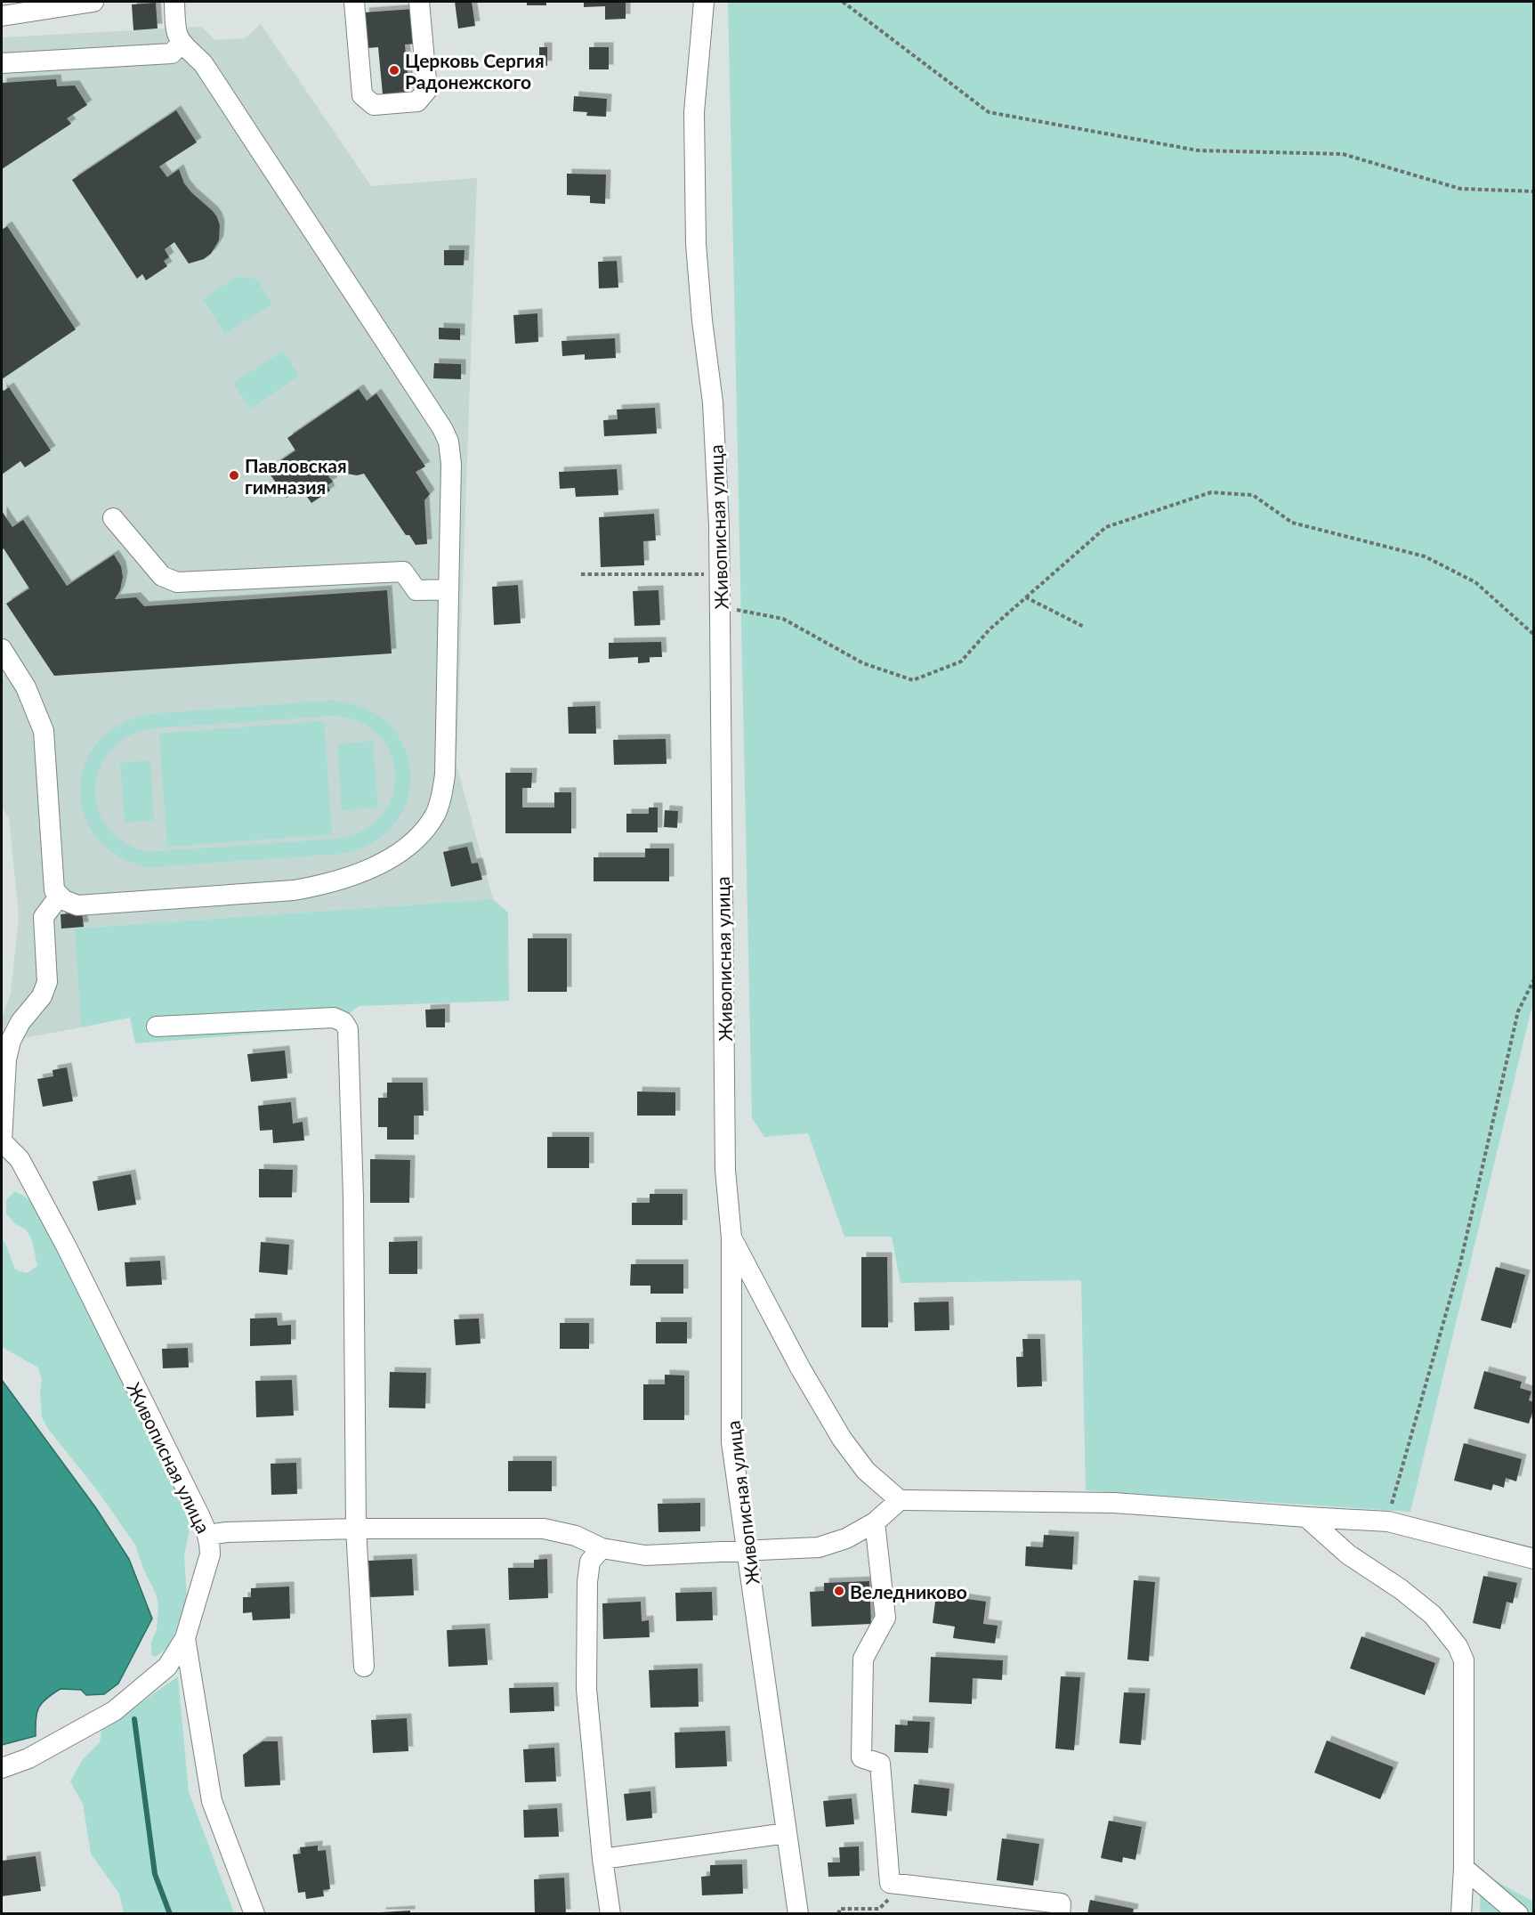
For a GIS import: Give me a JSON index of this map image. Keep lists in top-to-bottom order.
{
  "streets": {
    "street": ["Живописная улица"]
  },
  "places": ["Церковь Сергия Радонежского", "Павловская гимназия", "Веледниково"]
}
